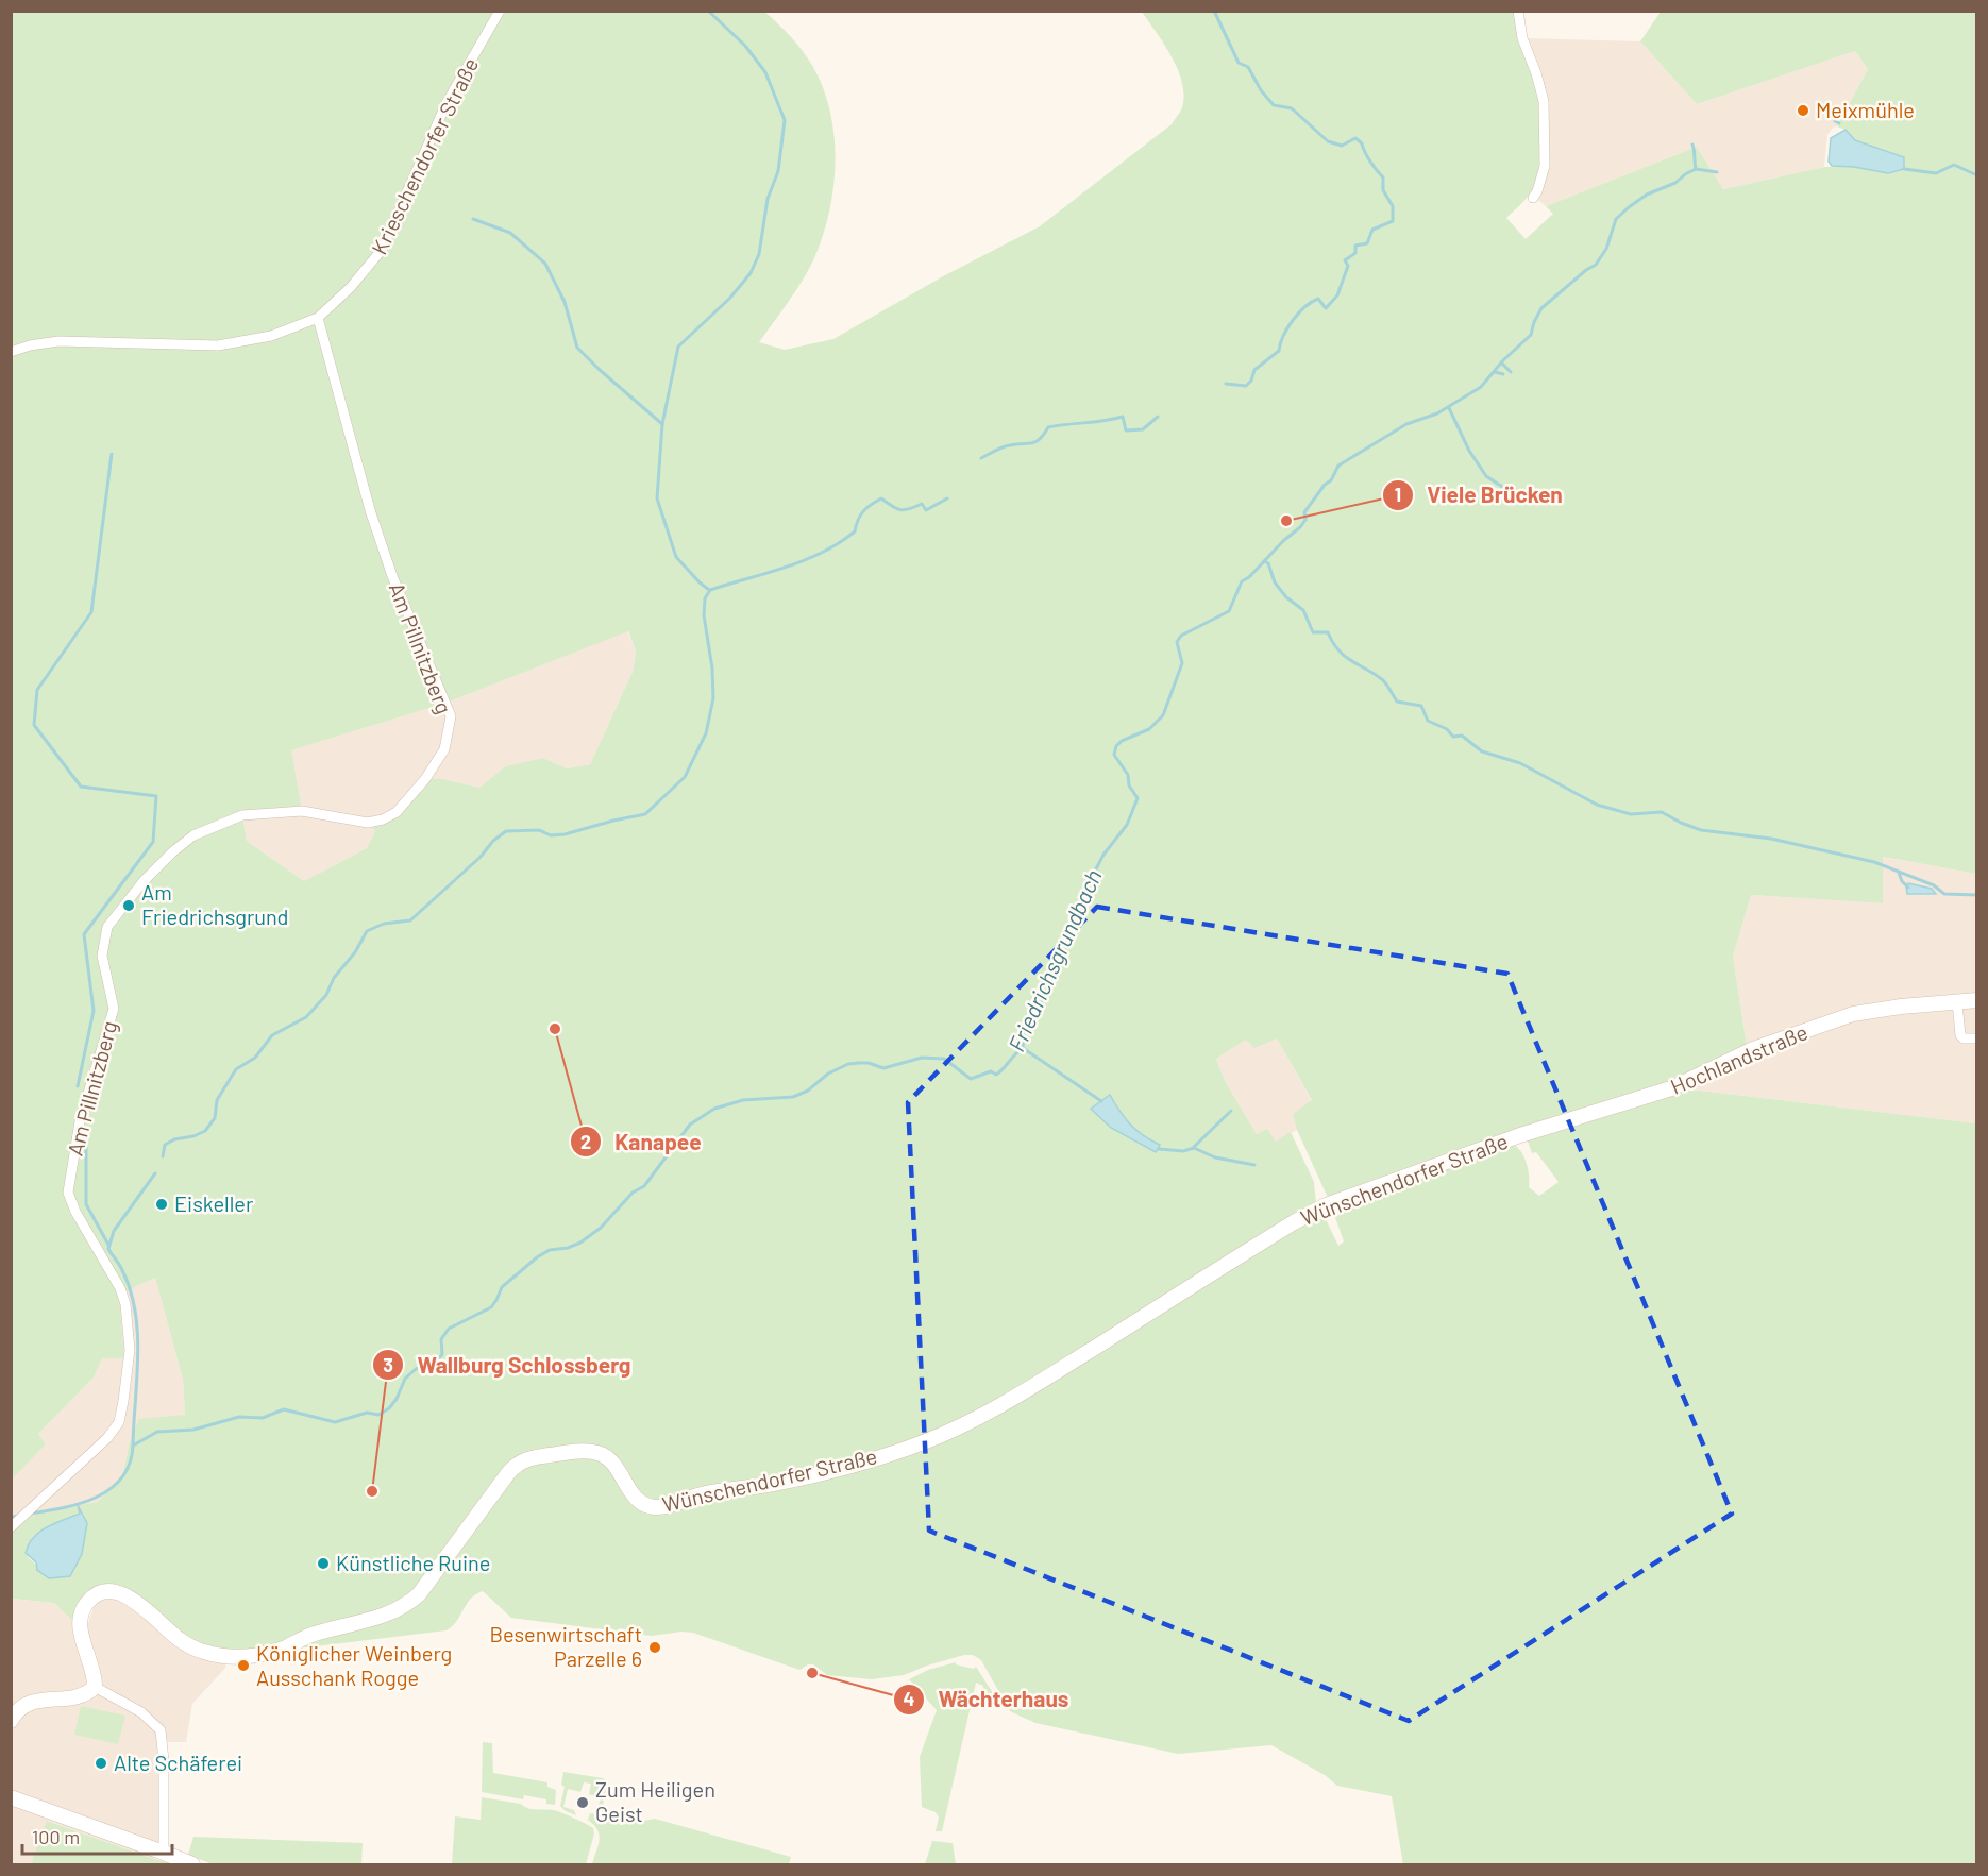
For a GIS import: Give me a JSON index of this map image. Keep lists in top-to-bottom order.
{
  "streets": {
    "street": [
      "Krieschendorfer Straße",
      "Am Pillnitzberg",
      "Hochlandstraße",
      "Wünschendorfer Straße"
    ]
  },
  "crossings": [
    ["Krieschendorfer Straße", "Am Pillnitzberg"],
    ["Hochlandstraße", "Wünschendorfer Straße"]
  ],
  "water": ["Friedrichsgrundbach"],
  "places": [
    "Meixmühle",
    "Viele Brücken",
    "Am Friedrichsgrund",
    "Kanapee",
    "Eiskeller",
    "Wallburg Schlossberg",
    "Künstliche Ruine",
    "Besenwirtschaft Parzelle 6",
    "Königlicher Weinberg Ausschank Rogge",
    "Wächterhaus",
    "Alte Schäferei",
    "Zum Heiligen Geist"
  ],
  "scale_bar": "100 m"
}
